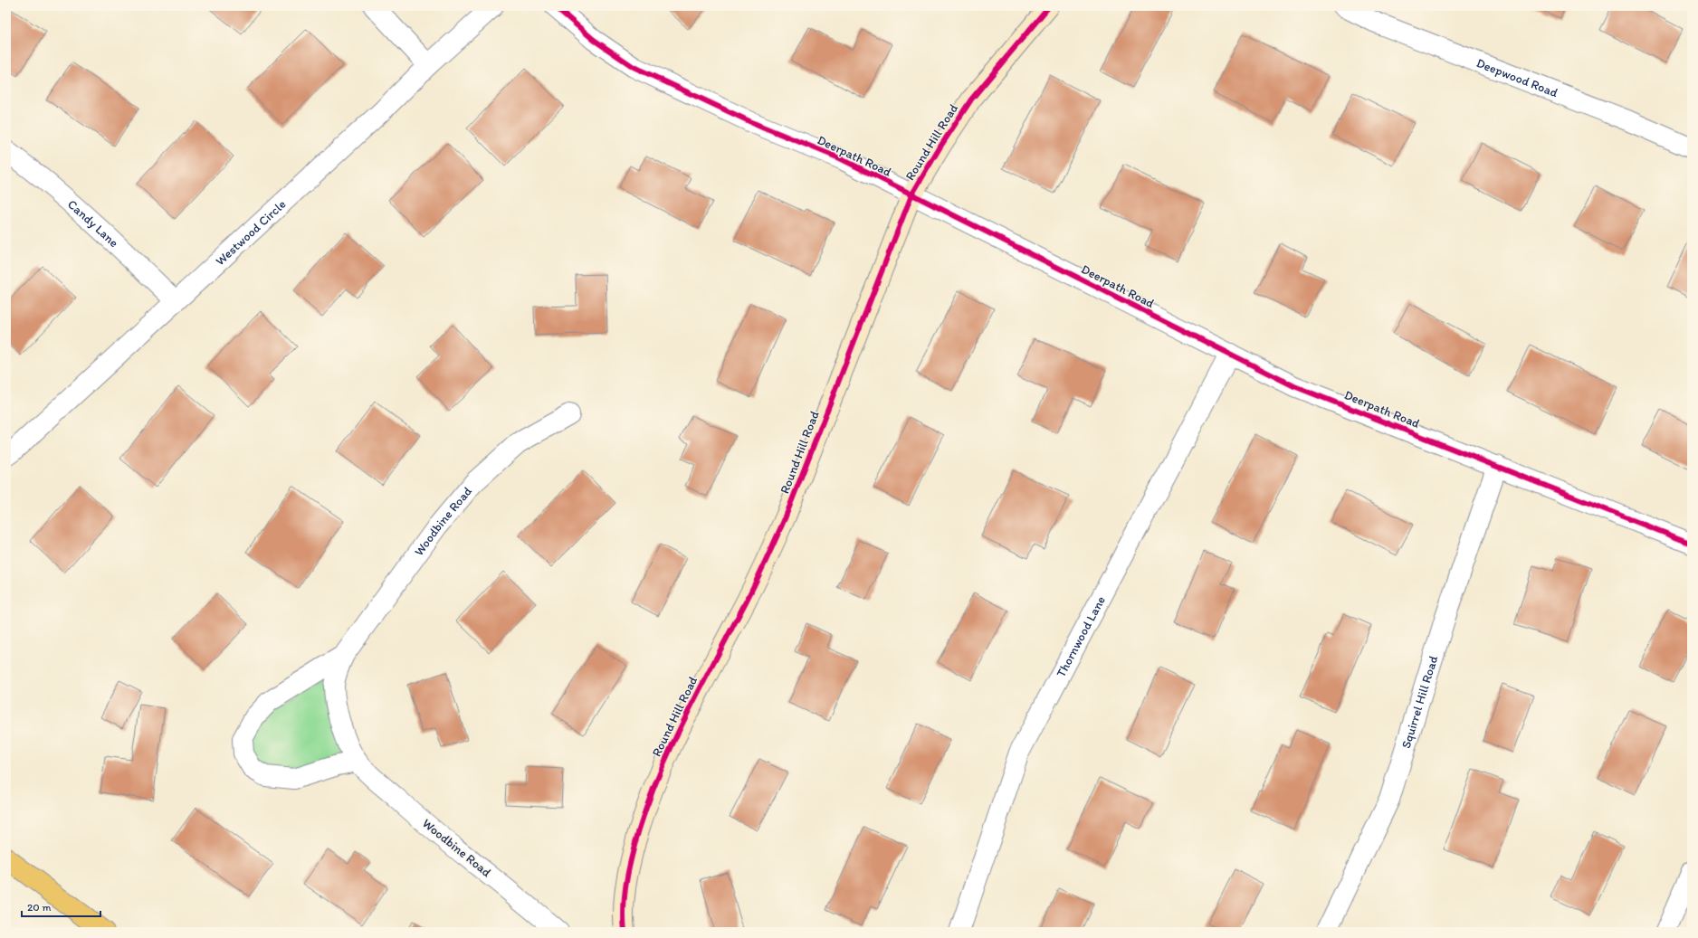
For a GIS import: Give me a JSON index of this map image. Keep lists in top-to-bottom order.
{
  "streets": {
    "street": [
      "Deepwood Road",
      "Round Hill Road",
      "Deerpath Road",
      "Candy Lane",
      "Westwood Circle",
      "Woodbine Road",
      "Thornwood Lane",
      "Squirrel Hill Road"
    ]
  },
  "crossings": [
    ["Round Hill Road", "Deerpath Road"],
    ["Deerpath Road", "Thornwood Lane"],
    ["Deerpath Road", "Squirrel Hill Road"],
    ["Candy Lane", "Westwood Circle"]
  ],
  "scale_bar": "20 m"
}
